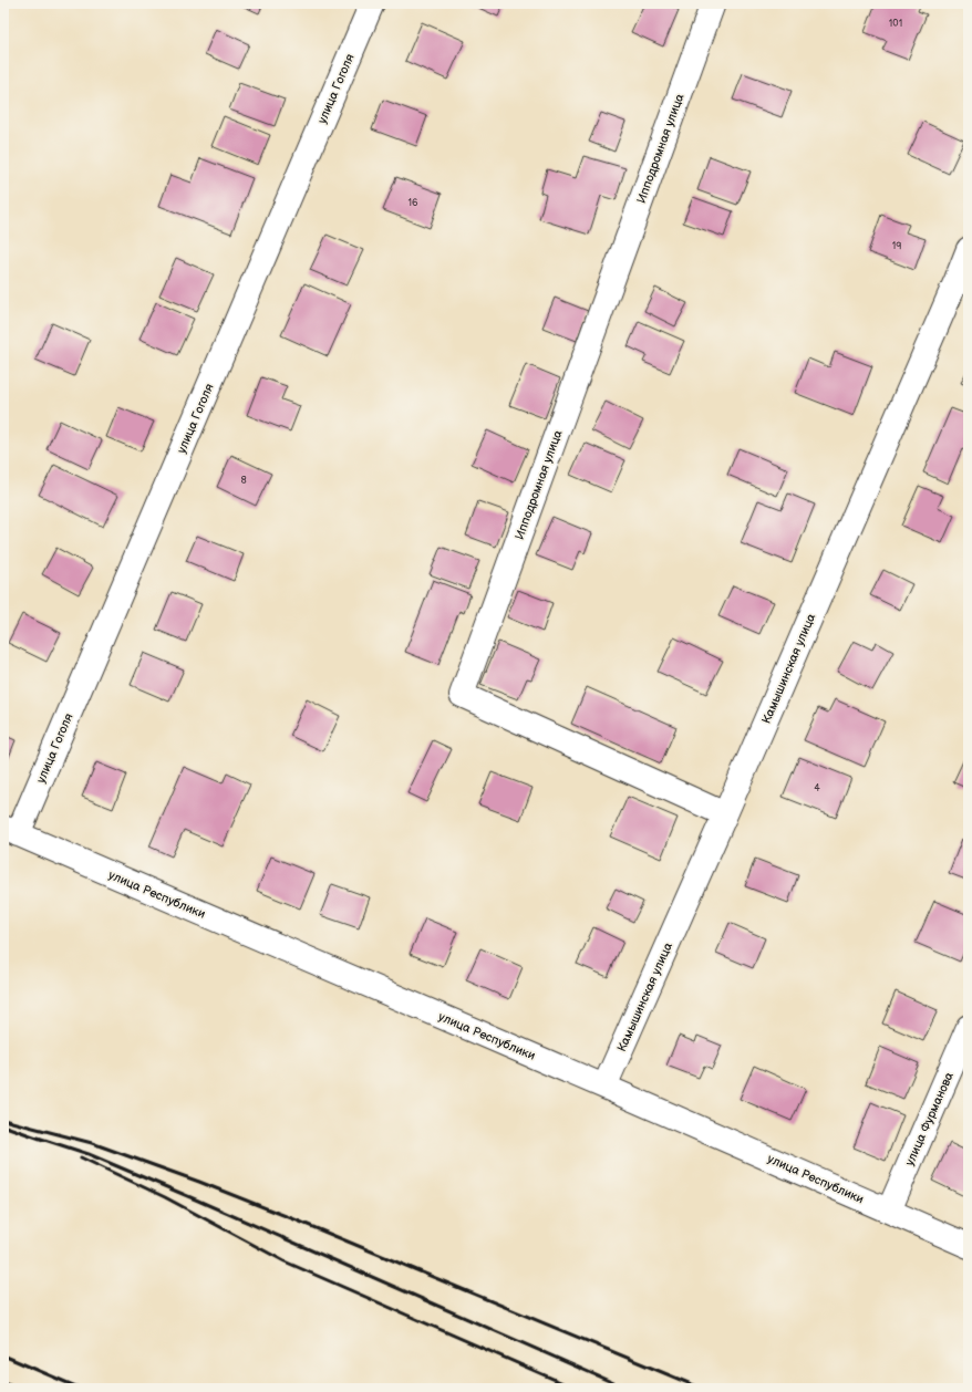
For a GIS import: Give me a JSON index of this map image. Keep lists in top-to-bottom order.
{
  "streets": {
    "street": [
      "улица Гоголя",
      "Ипподромная улица",
      "Камышинская улица",
      "улица Республики",
      "улица Фурманова"
    ]
  },
  "crossings": [
    ["улица Гоголя", "улица Республики"],
    ["Ипподромная улица", "Камышинская улица"],
    ["Камышинская улица", "улица Республики"],
    ["улица Республики", "улица Фурманова"]
  ],
  "house_numbers": [
    "101",
    "16",
    "19",
    "8",
    "4"
  ]
}
